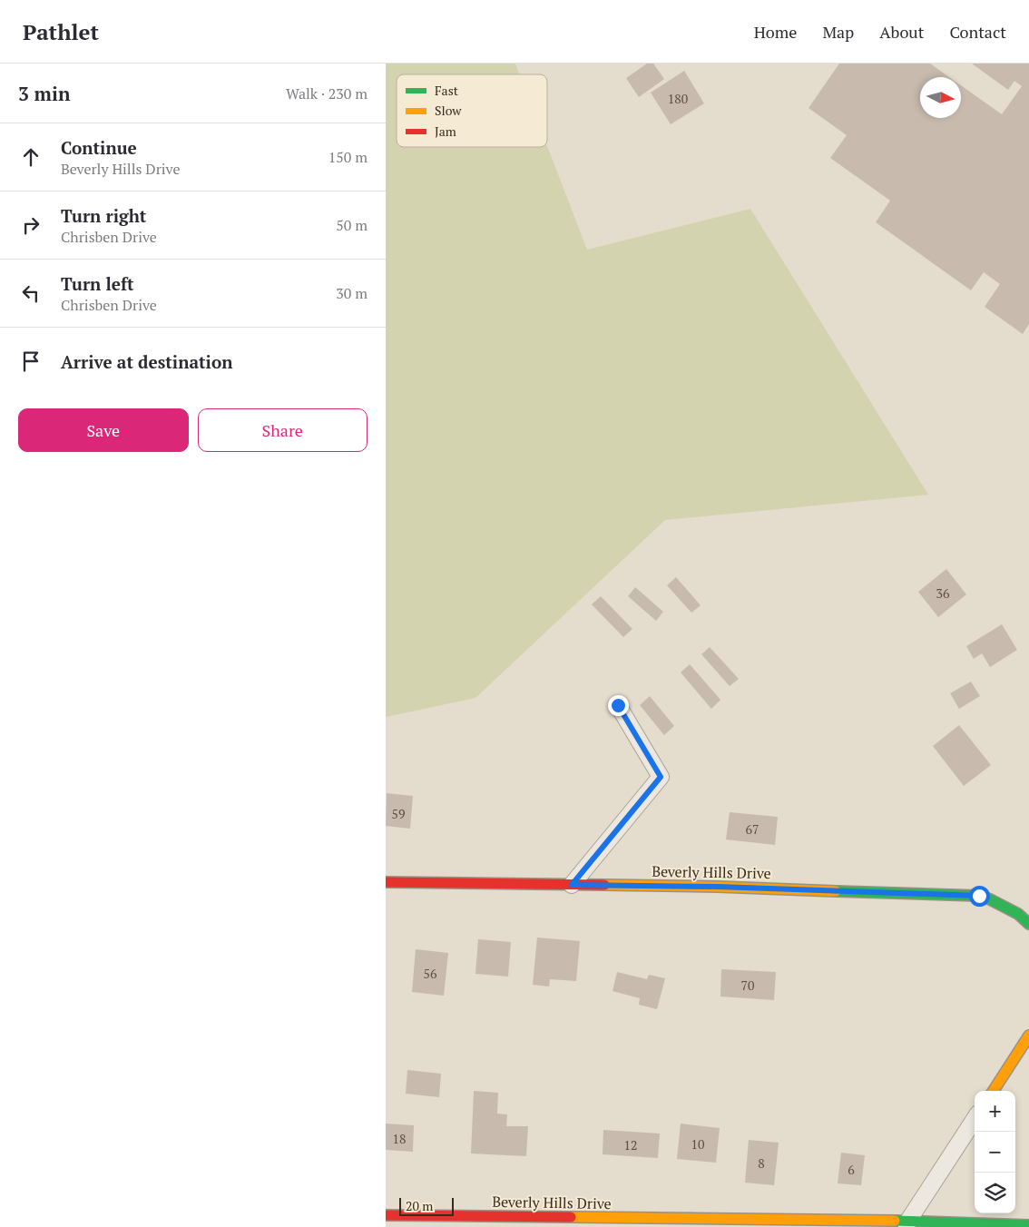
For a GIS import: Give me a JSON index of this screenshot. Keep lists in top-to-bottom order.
{
  "streets": {
    "street": ["Beverly Hills Drive"]
  },
  "house_numbers": [
    "180",
    "36",
    "59",
    "67",
    "56",
    "70",
    "18",
    "10",
    "12",
    "8",
    "6"
  ],
  "legend": ["Fast", "Slow", "Jam"],
  "scale_bar": "20 m",
  "north": "right",
  "page": {
    "header": "Pathlet",
    "nav": [
      "Home",
      "Map",
      "About",
      "Contact"
    ],
    "heading": ["3 min", "Walk · 230 m"],
    "list": [
      ["Continue", "Beverly Hills Drive", "150 m"],
      ["Turn right", "Chrisben Drive", "50 m"],
      ["Turn left", "Chrisben Drive", "30 m"],
      "Arrive at destination"
    ],
    "buttons": ["Save", "Share"],
    "map_buttons": ["+", "−"],
    "scale": "20 m"
  }
}
